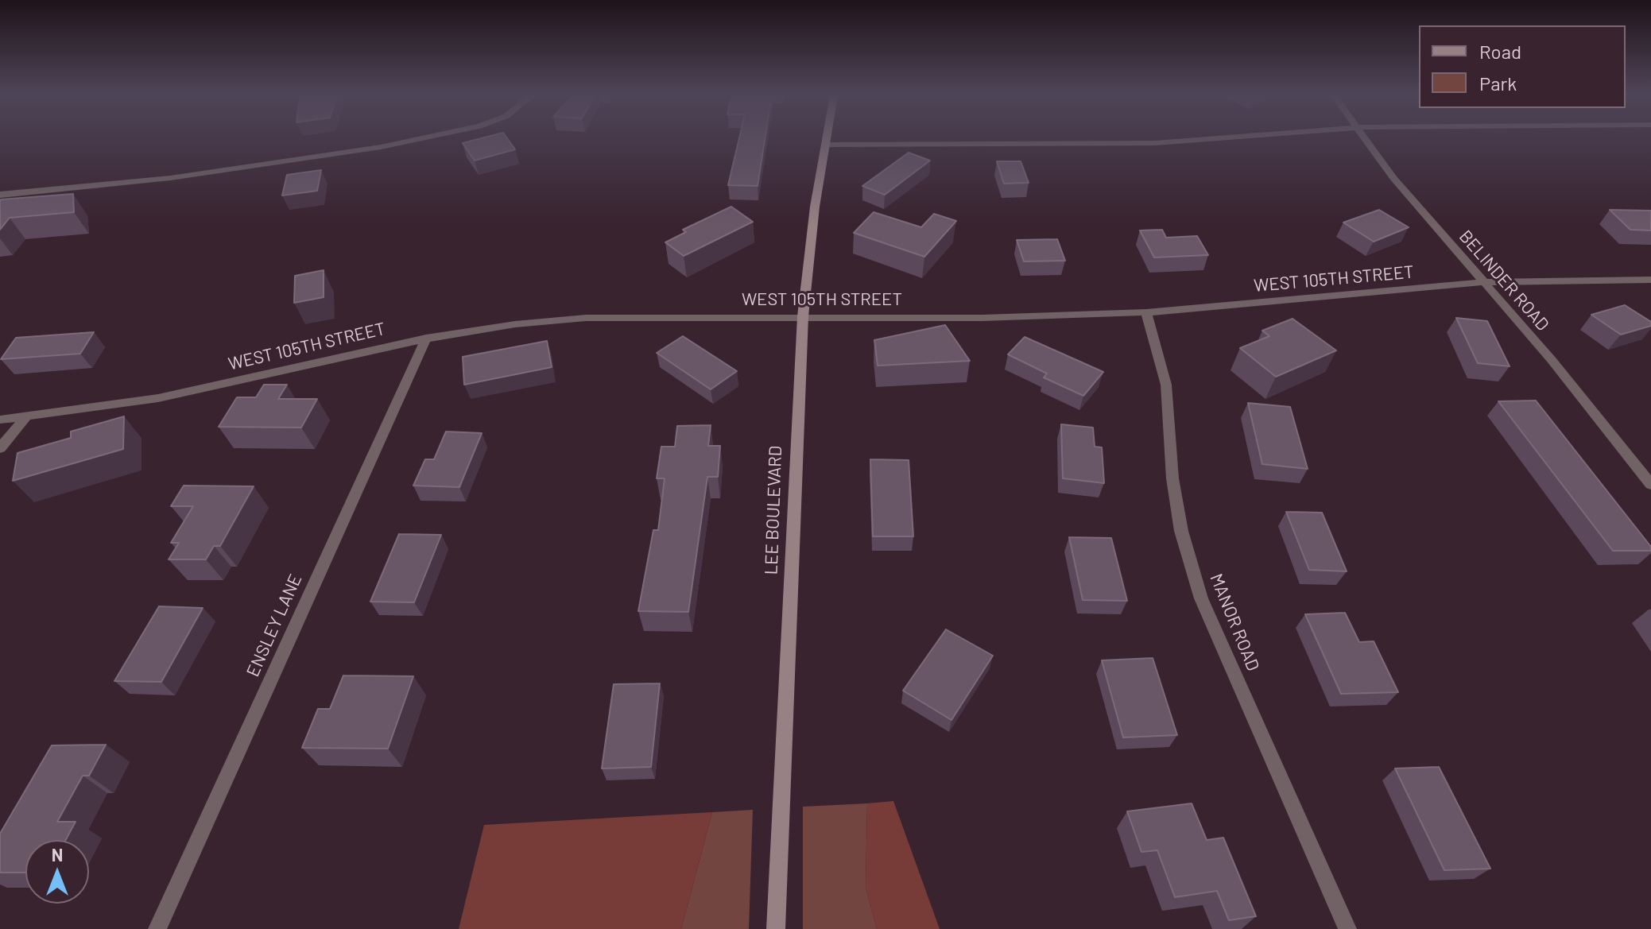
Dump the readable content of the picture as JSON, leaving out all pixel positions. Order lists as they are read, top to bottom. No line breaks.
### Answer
{"streets":{"street":["WEST 105TH STREET","BELINDER ROAD","LEE BOULEVARD","MANOR ROAD","ENSLEY LANE"]},"crossings":[["WEST 105TH STREET","BELINDER ROAD"],["WEST 105TH STREET","LEE BOULEVARD"],["WEST 105TH STREET","MANOR ROAD"],["WEST 105TH STREET","ENSLEY LANE"]],"legend":["Road","Park"],"north":"top"}
